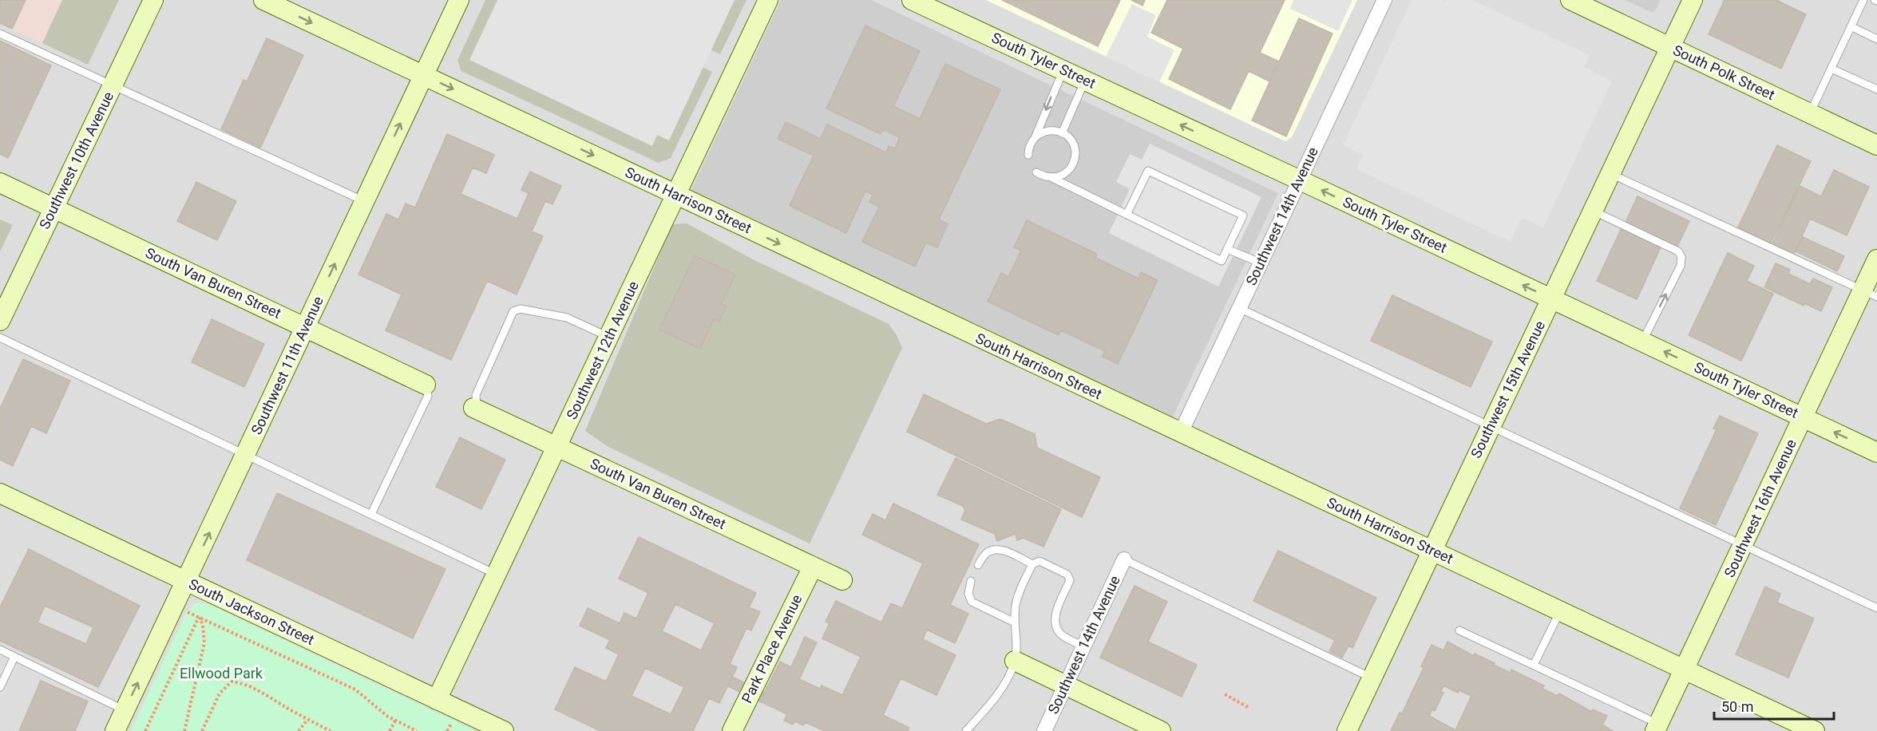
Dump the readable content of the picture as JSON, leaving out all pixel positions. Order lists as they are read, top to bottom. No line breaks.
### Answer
{"streets":{"main road":["South Tyler Street","South Polk Street","Southwest 10th Avenue","South Harrison Street","South Van Buren Street","Southwest 12th Avenue","Southwest 11th Avenue","Southwest 15th Avenue","Southwest 16th Avenue","South Jackson Street","Park Place Avenue"],"street":["Southwest 14th Avenue"]},"crossings":[["South Tyler Street","Southwest 14th Avenue"],["South Tyler Street","Southwest 15th Avenue"],["South Tyler Street","Southwest 16th Avenue"],["South Polk Street","Southwest 15th Avenue"],["Southwest 10th Avenue","South Van Buren Street"],["South Harrison Street","Southwest 14th Avenue"],["South Harrison Street","Southwest 12th Avenue"],["South Harrison Street","Southwest 11th Avenue"],["South Harrison Street","Southwest 15th Avenue"],["South Harrison Street","Southwest 16th Avenue"],["South Van Buren Street","Southwest 12th Avenue"],["South Van Buren Street","Southwest 11th Avenue"],["South Van Buren Street","Park Place Avenue"],["Southwest 12th Avenue","South Jackson Street"],["Southwest 11th Avenue","South Jackson Street"]],"one_way":["South Tyler Street","South Harrison Street","Southwest 11th Avenue"],"parks":["Ellwood Park"],"scale_bar":"50 m"}
